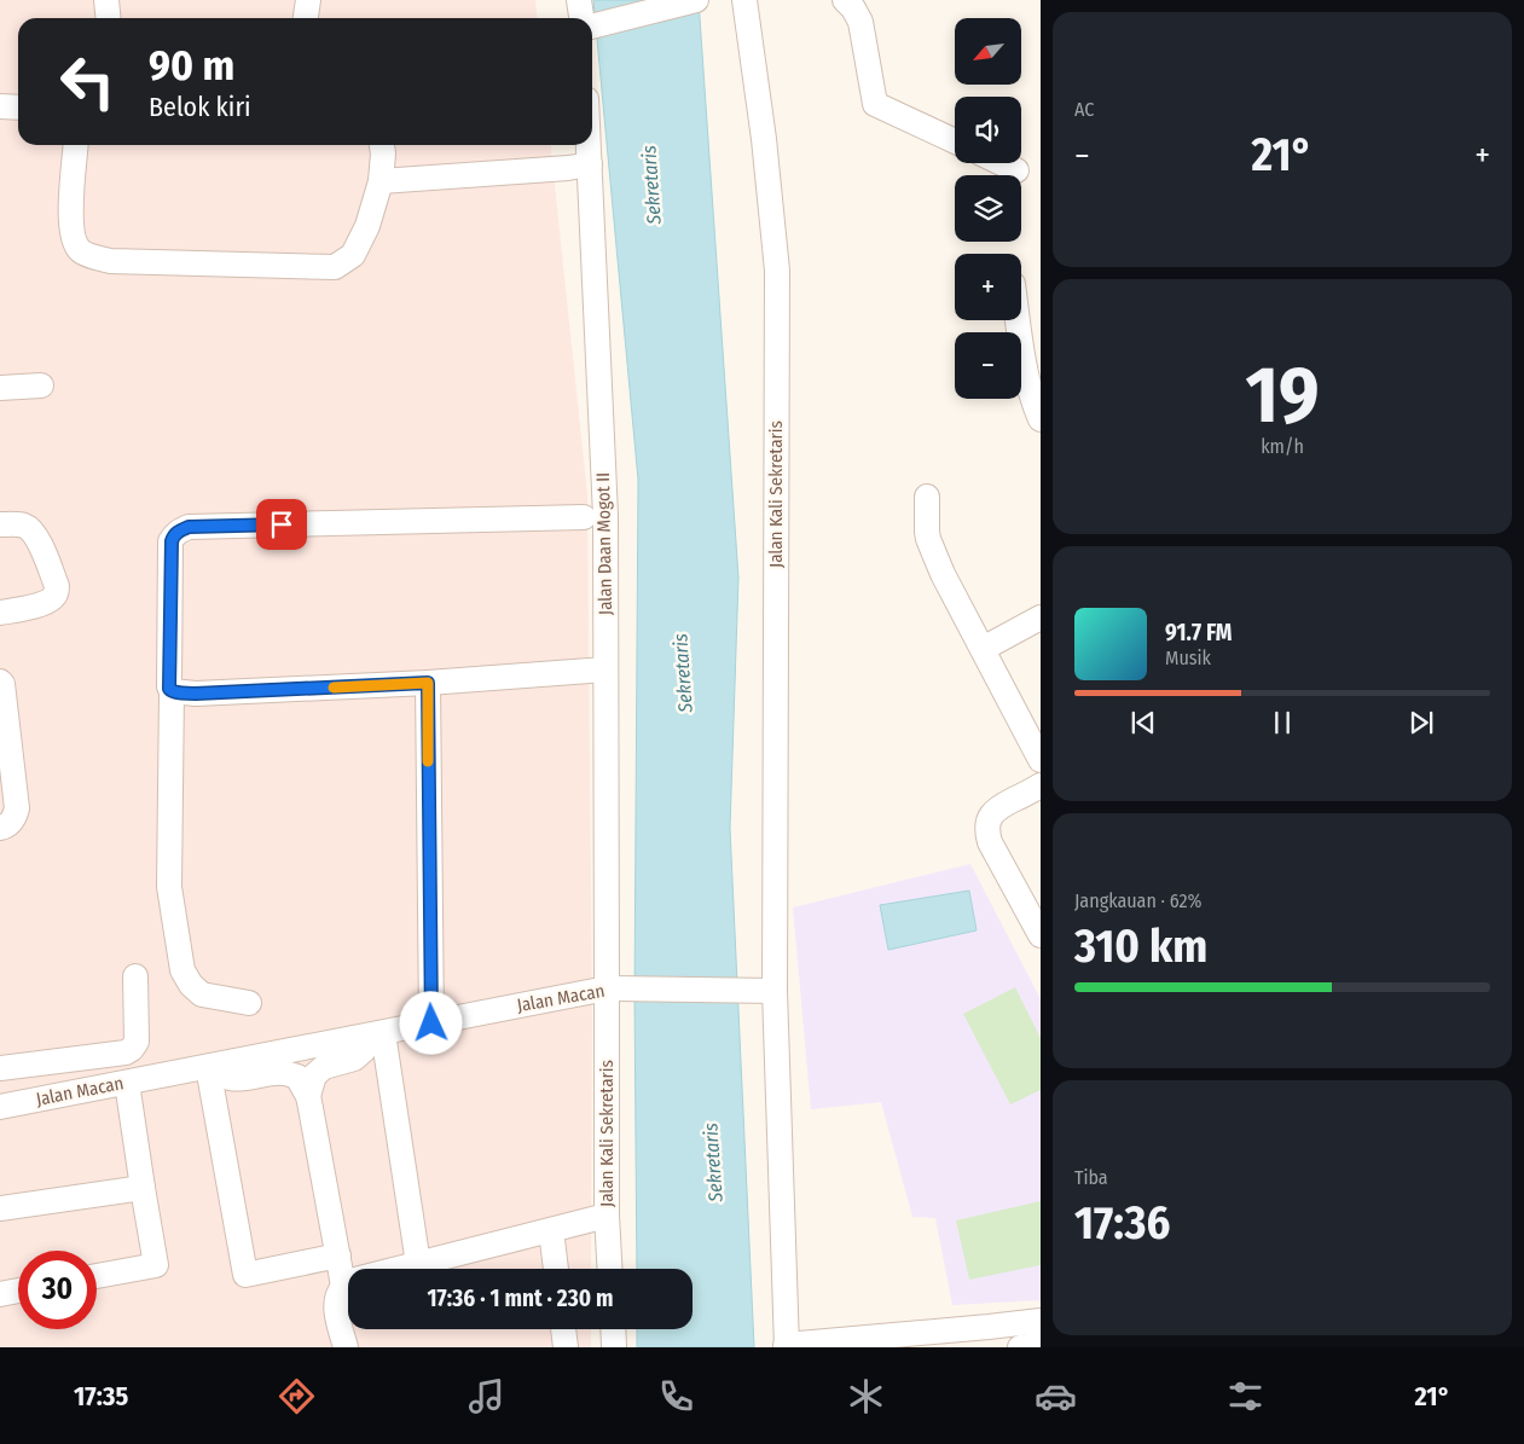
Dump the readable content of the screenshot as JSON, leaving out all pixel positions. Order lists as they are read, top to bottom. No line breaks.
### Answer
{"streets":{"street":["Jalan Kali Sekretaris","Jalan Daan Mogot II","Jalan Macan"]},"crossings":[["Jalan Kali Sekretaris","Jalan Daan Mogot II"],["Jalan Kali Sekretaris","Jalan Macan"],["Jalan Daan Mogot II","Jalan Macan"]],"water":["Sekretaris"],"north":"bottom left","page":{"tile":["AC",["19","km/h"],["Jangkauan · 62%","310 km"],["Tiba","17:36"]],"map_buttons":["+","−"],"turn":["90 m","Belok kiri"],"heat":["−","21°","+"],"song":["91.7 FM","Musik"],"limit":"30","trip":"17:36 · 1 mnt · 230 m","tabs":["17:35","21°"]}}
